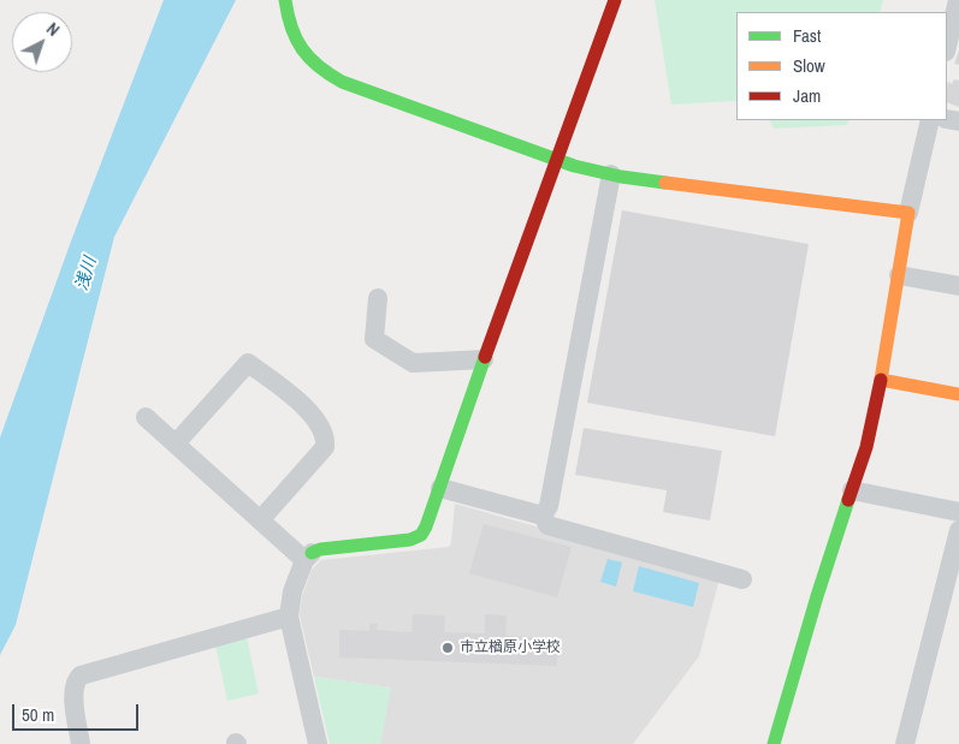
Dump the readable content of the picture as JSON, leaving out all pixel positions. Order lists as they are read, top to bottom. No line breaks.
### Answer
{"water":["浅川"],"places":["市立楢原小学校"],"legend":["Fast","Slow","Jam"],"scale_bar":"50 m","north":"top right"}
